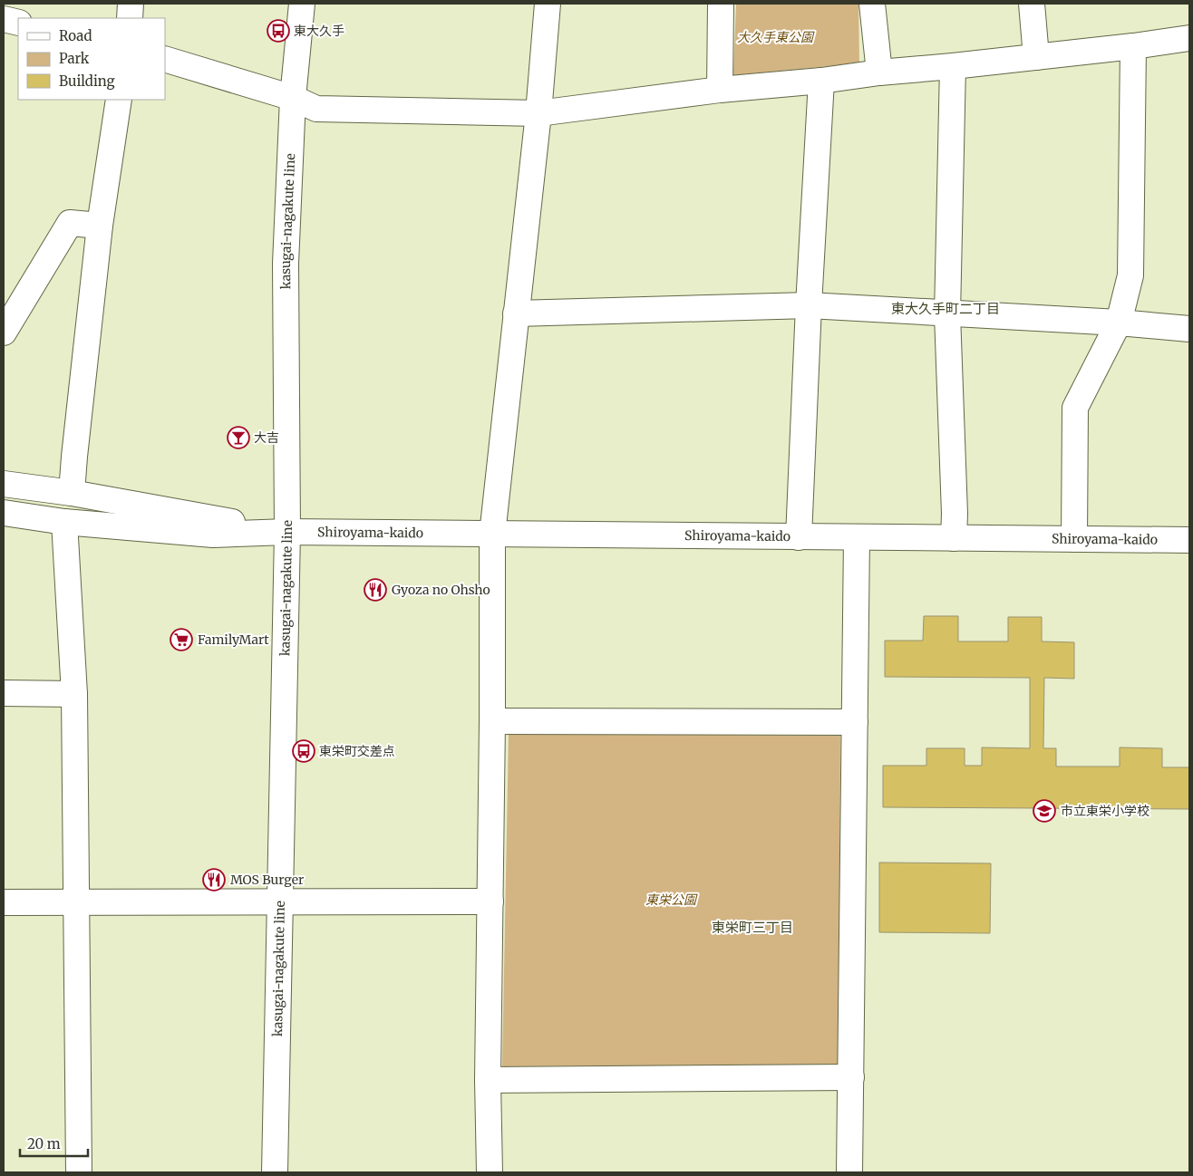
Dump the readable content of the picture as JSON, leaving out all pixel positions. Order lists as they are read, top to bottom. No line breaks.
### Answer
{"streets":{"street":["kasugai-nagakute line","Shiroyama-kaido"]},"crossings":[["kasugai-nagakute line","Shiroyama-kaido"]],"districts":["東大久手町二丁目","東栄町三丁目"],"parks":["大久手東公園","東栄公園"],"places":{"bus stop":["東大久手","東栄町交差点"],"bar":["大吉"],"restaurant":["Gyoza no Ohsho","MOS Burger"],"supermarket":["FamilyMart"],"school or university":["市立東栄小学校"]},"legend":["Road","Park","Building"],"scale_bar":"20 m"}
